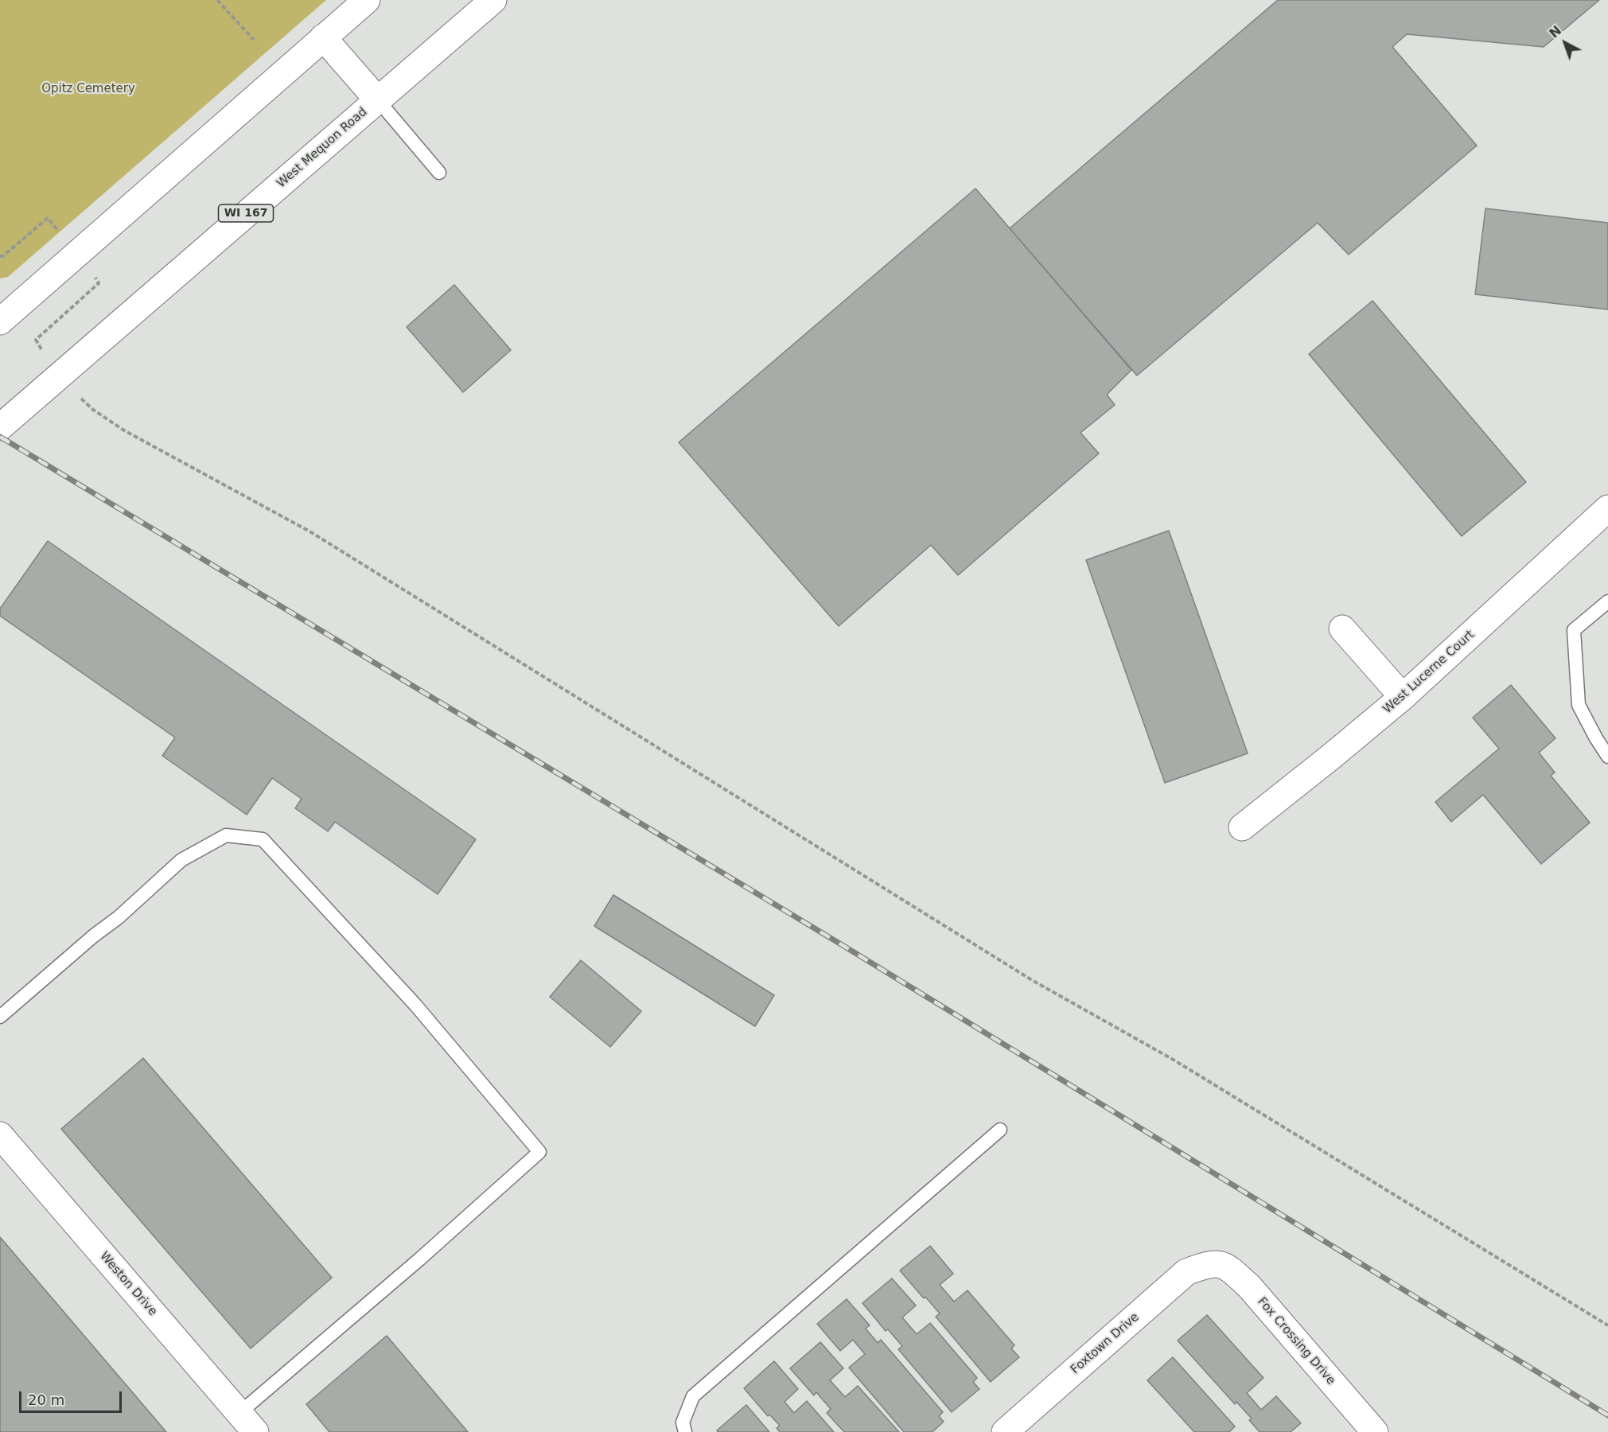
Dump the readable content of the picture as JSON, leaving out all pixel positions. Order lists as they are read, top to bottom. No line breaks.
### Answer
{"streets":{"street":["West Mequon Road","WI 167","West Lucerne Court","Weston Drive","Fox Crossing Drive","Foxtown Drive"]},"crossings":[["Fox Crossing Drive","Foxtown Drive"]],"parks":["Opitz Cemetery"],"scale_bar":"20 m","north":"top left"}
